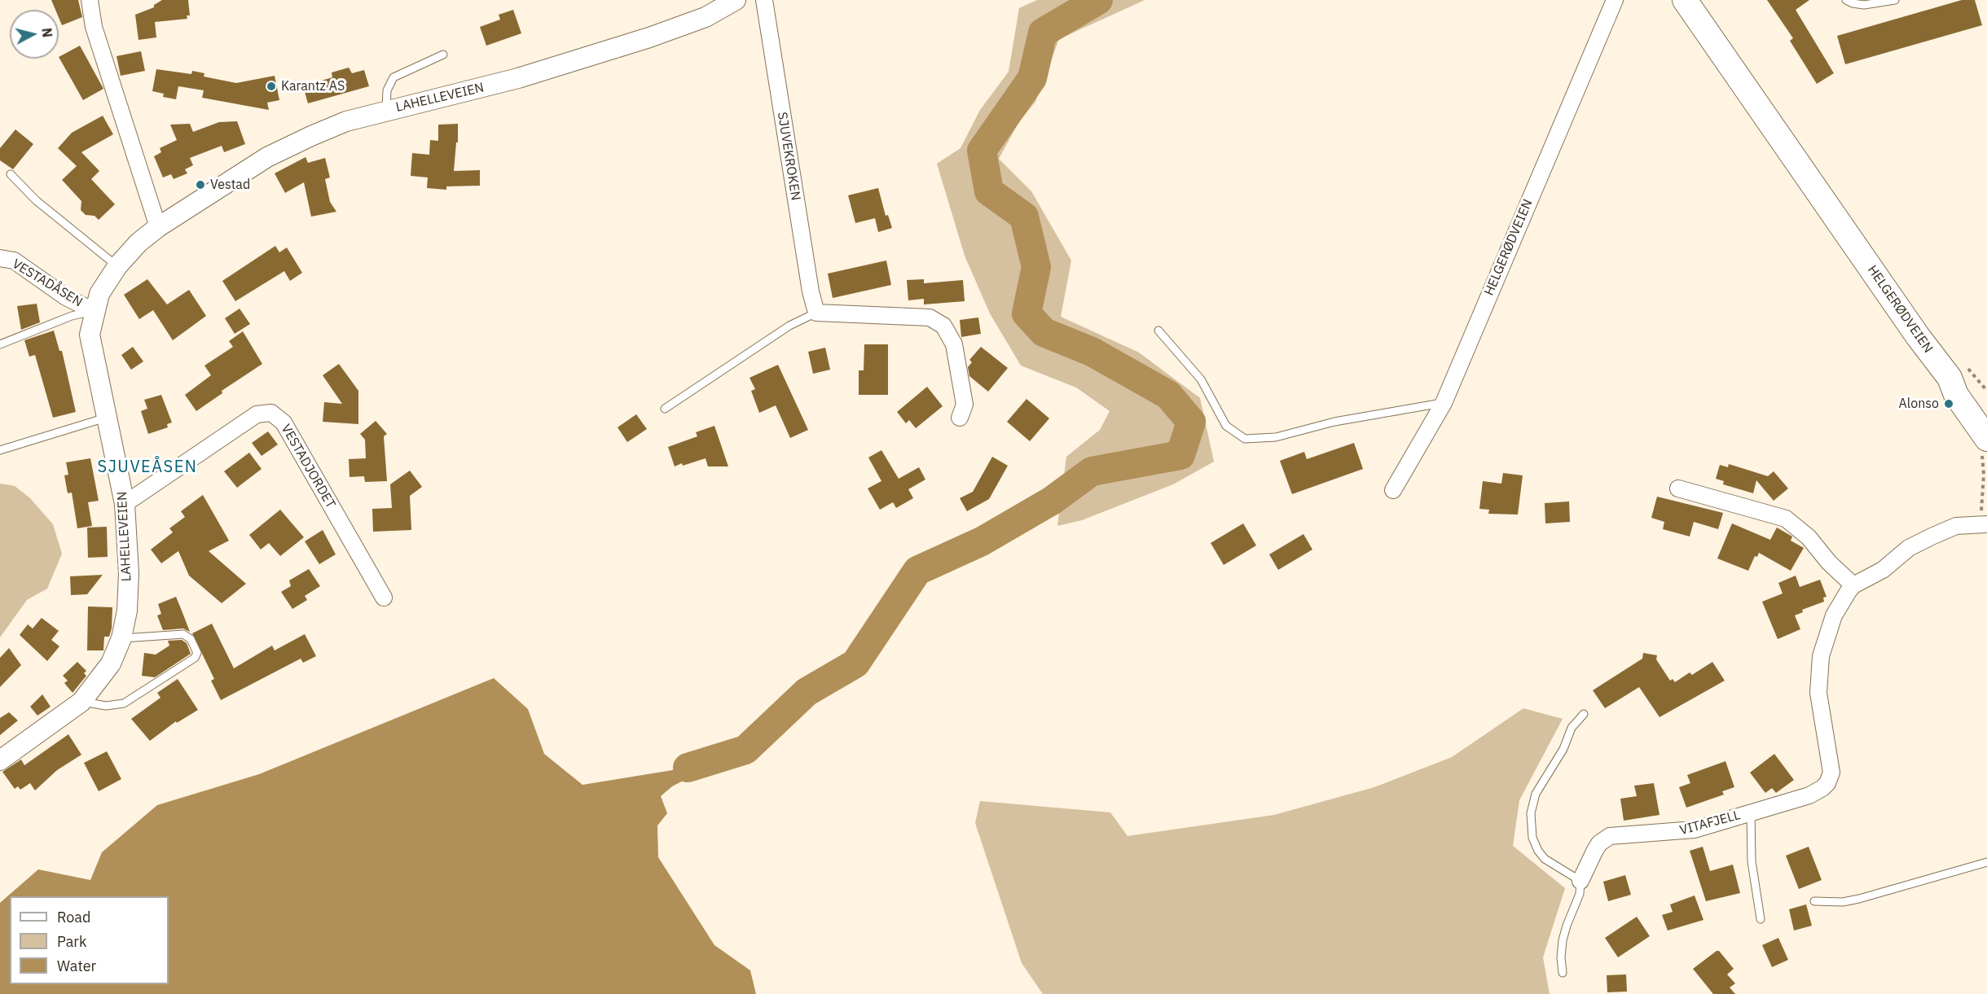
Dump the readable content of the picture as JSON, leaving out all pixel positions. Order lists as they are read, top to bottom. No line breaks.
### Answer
{"streets":{"main road":["HELGERØDVEIEN"],"street":["LAHELLEVEIEN","SJUVEKROKEN","VESTADÅSEN","VESTADJORDET","VITAFJELL"]},"crossings":[["LAHELLEVEIEN","VESTADÅSEN"],["LAHELLEVEIEN","VESTADJORDET"]],"districts":["SJUVEÅSEN"],"places":["Karantz AS","Vestad","Alonso"],"legend":["Road","Park","Water"],"north":"right"}
